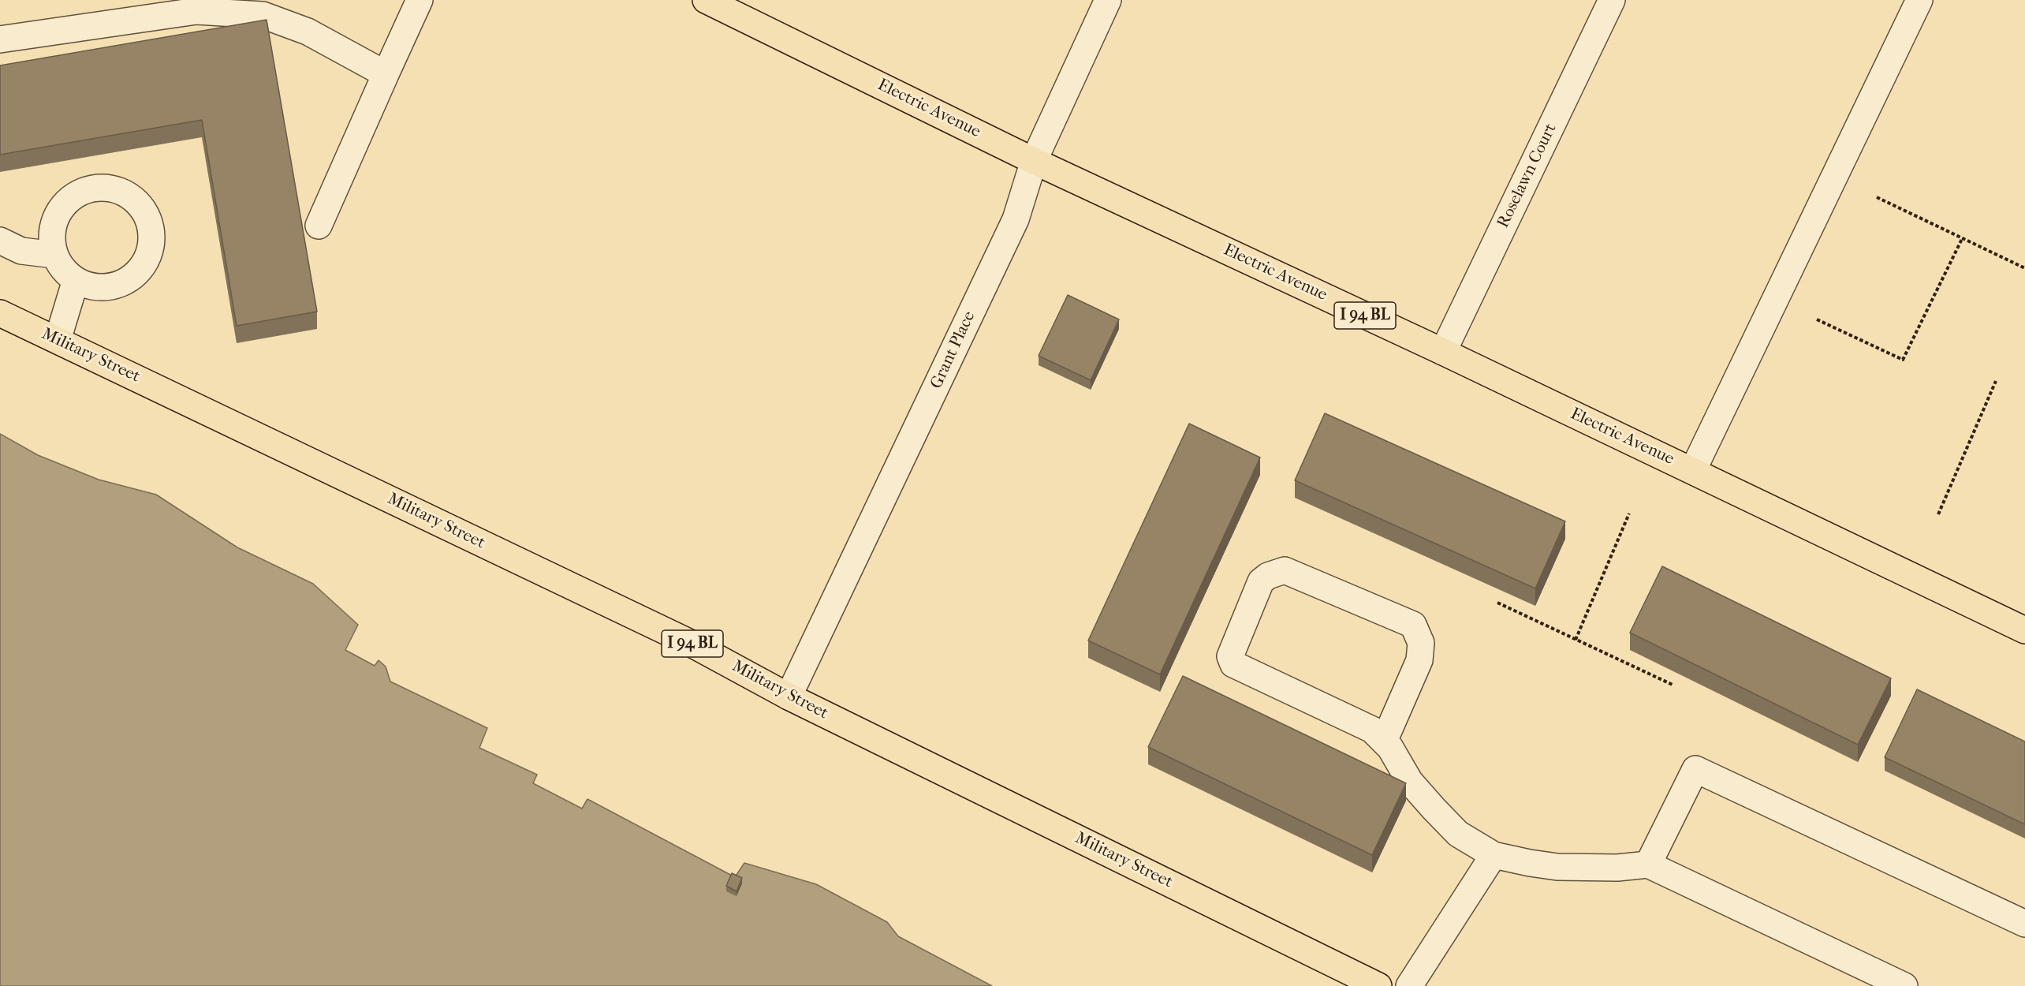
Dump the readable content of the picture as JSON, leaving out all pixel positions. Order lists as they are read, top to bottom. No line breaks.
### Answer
{"streets":{"main road":["Electric Avenue","I 94 BL","Military Street"],"street":["Roselawn Court","Grant Place"]},"crossings":[["Electric Avenue","Roselawn Court"],["Electric Avenue","Grant Place"],["Grant Place","Military Street"]]}
